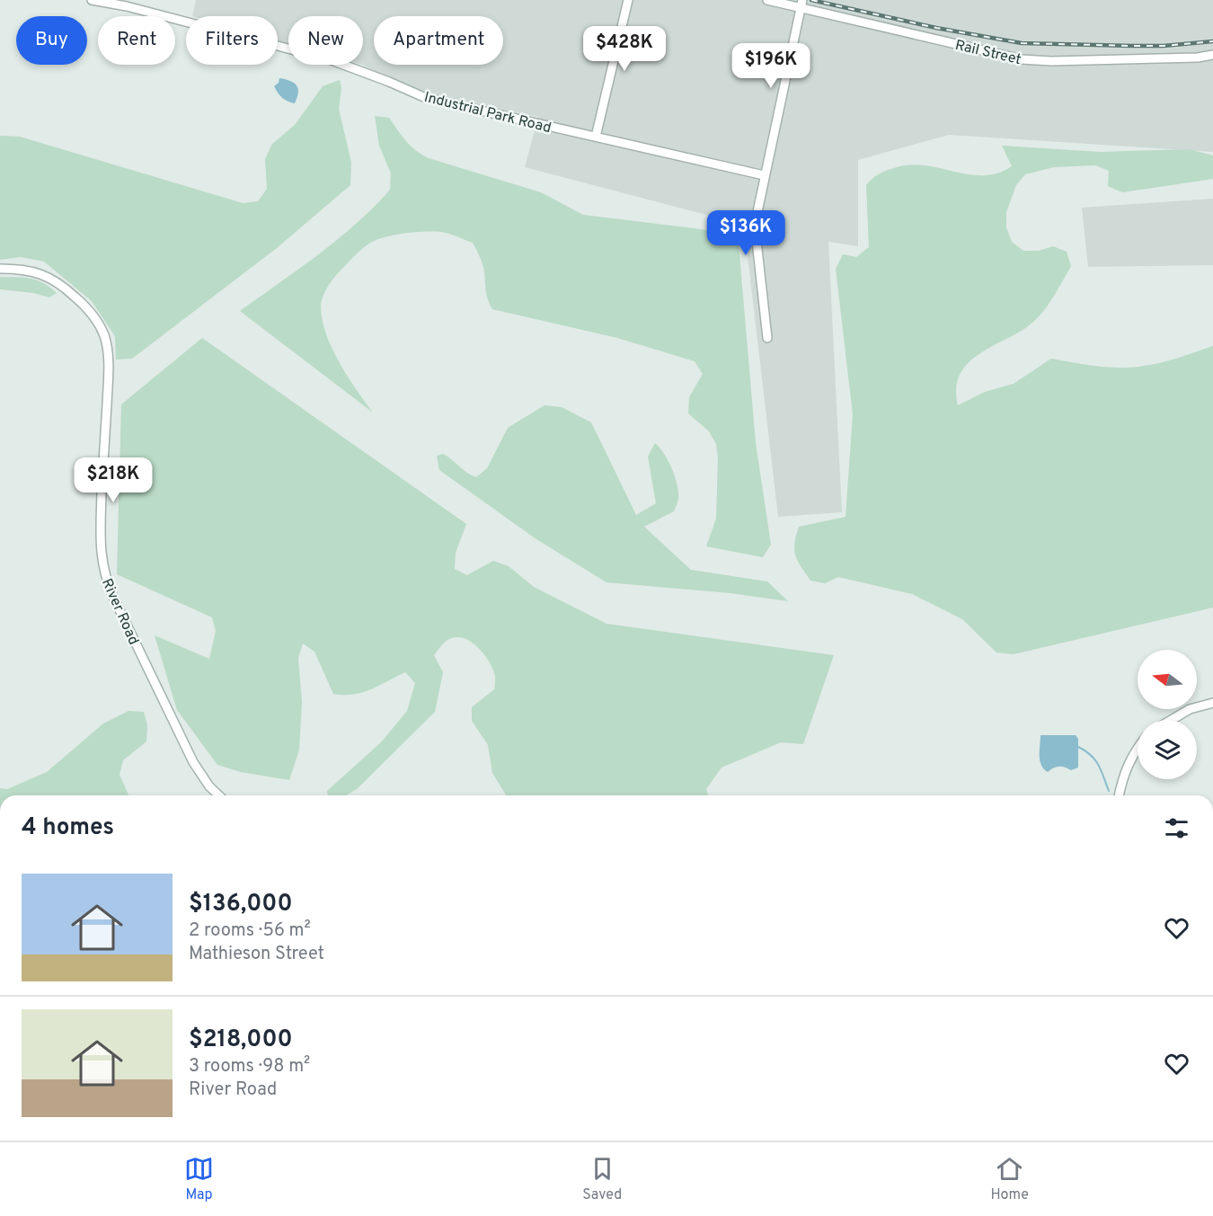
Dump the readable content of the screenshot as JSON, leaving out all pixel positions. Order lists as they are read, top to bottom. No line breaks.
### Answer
{"streets":{"street":["Rail Street","Industrial Park Road","River Road"]},"north":"left","page":{"chip":["Buy","Rent","Filters","New","Apartment"],"price":["$428K","$196K","$136K","$218K"],"heading":"4 homes","list":[{"name":"$136,000","note":"2 rooms · 56 m² · Mathieson Street"},{"name":"$218,000","note":"3 rooms · 98 m² · River Road"}],"tabs":["Map","Saved","Home"]}}
